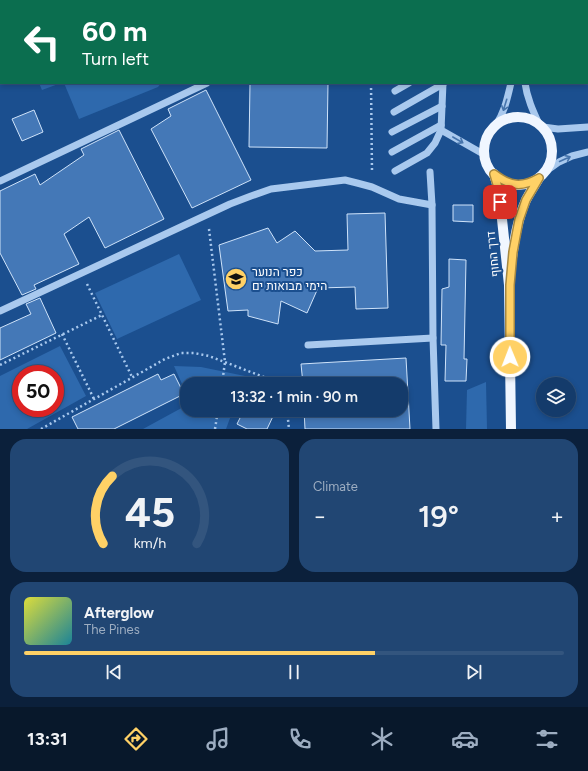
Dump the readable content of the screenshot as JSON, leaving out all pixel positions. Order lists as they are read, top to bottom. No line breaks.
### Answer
{"streets":{"main road":["דרך החוף"]},"places":{"school or university":["כפר הנוער הימי מבואות ים"]},"page":{"turn":["60 m","Turn left"],"limit":"50","trip":"13:32 · 1 min · 90 m","tile":"Climate","heat":["−","19°","+"],"song":["Afterglow","The Pines"],"tabs":"13:31","gauge":["45","km/h"]}}
